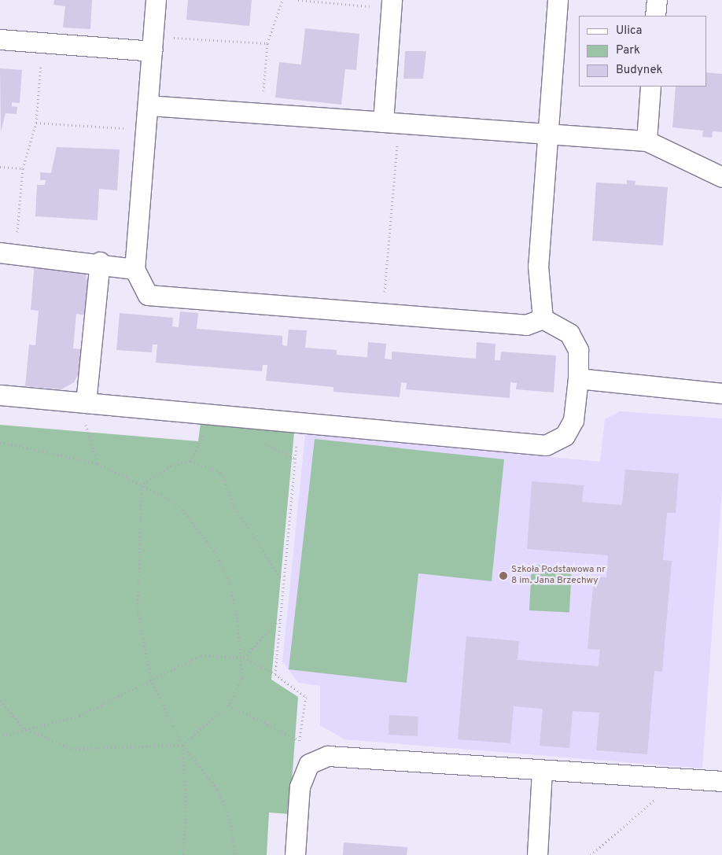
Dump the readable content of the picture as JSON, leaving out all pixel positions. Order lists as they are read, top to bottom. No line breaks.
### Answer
{"places":["Szkoła Podstawowa nr 8 im. Jana Brzechwy"],"legend":["Ulica","Park","Budynek"]}
